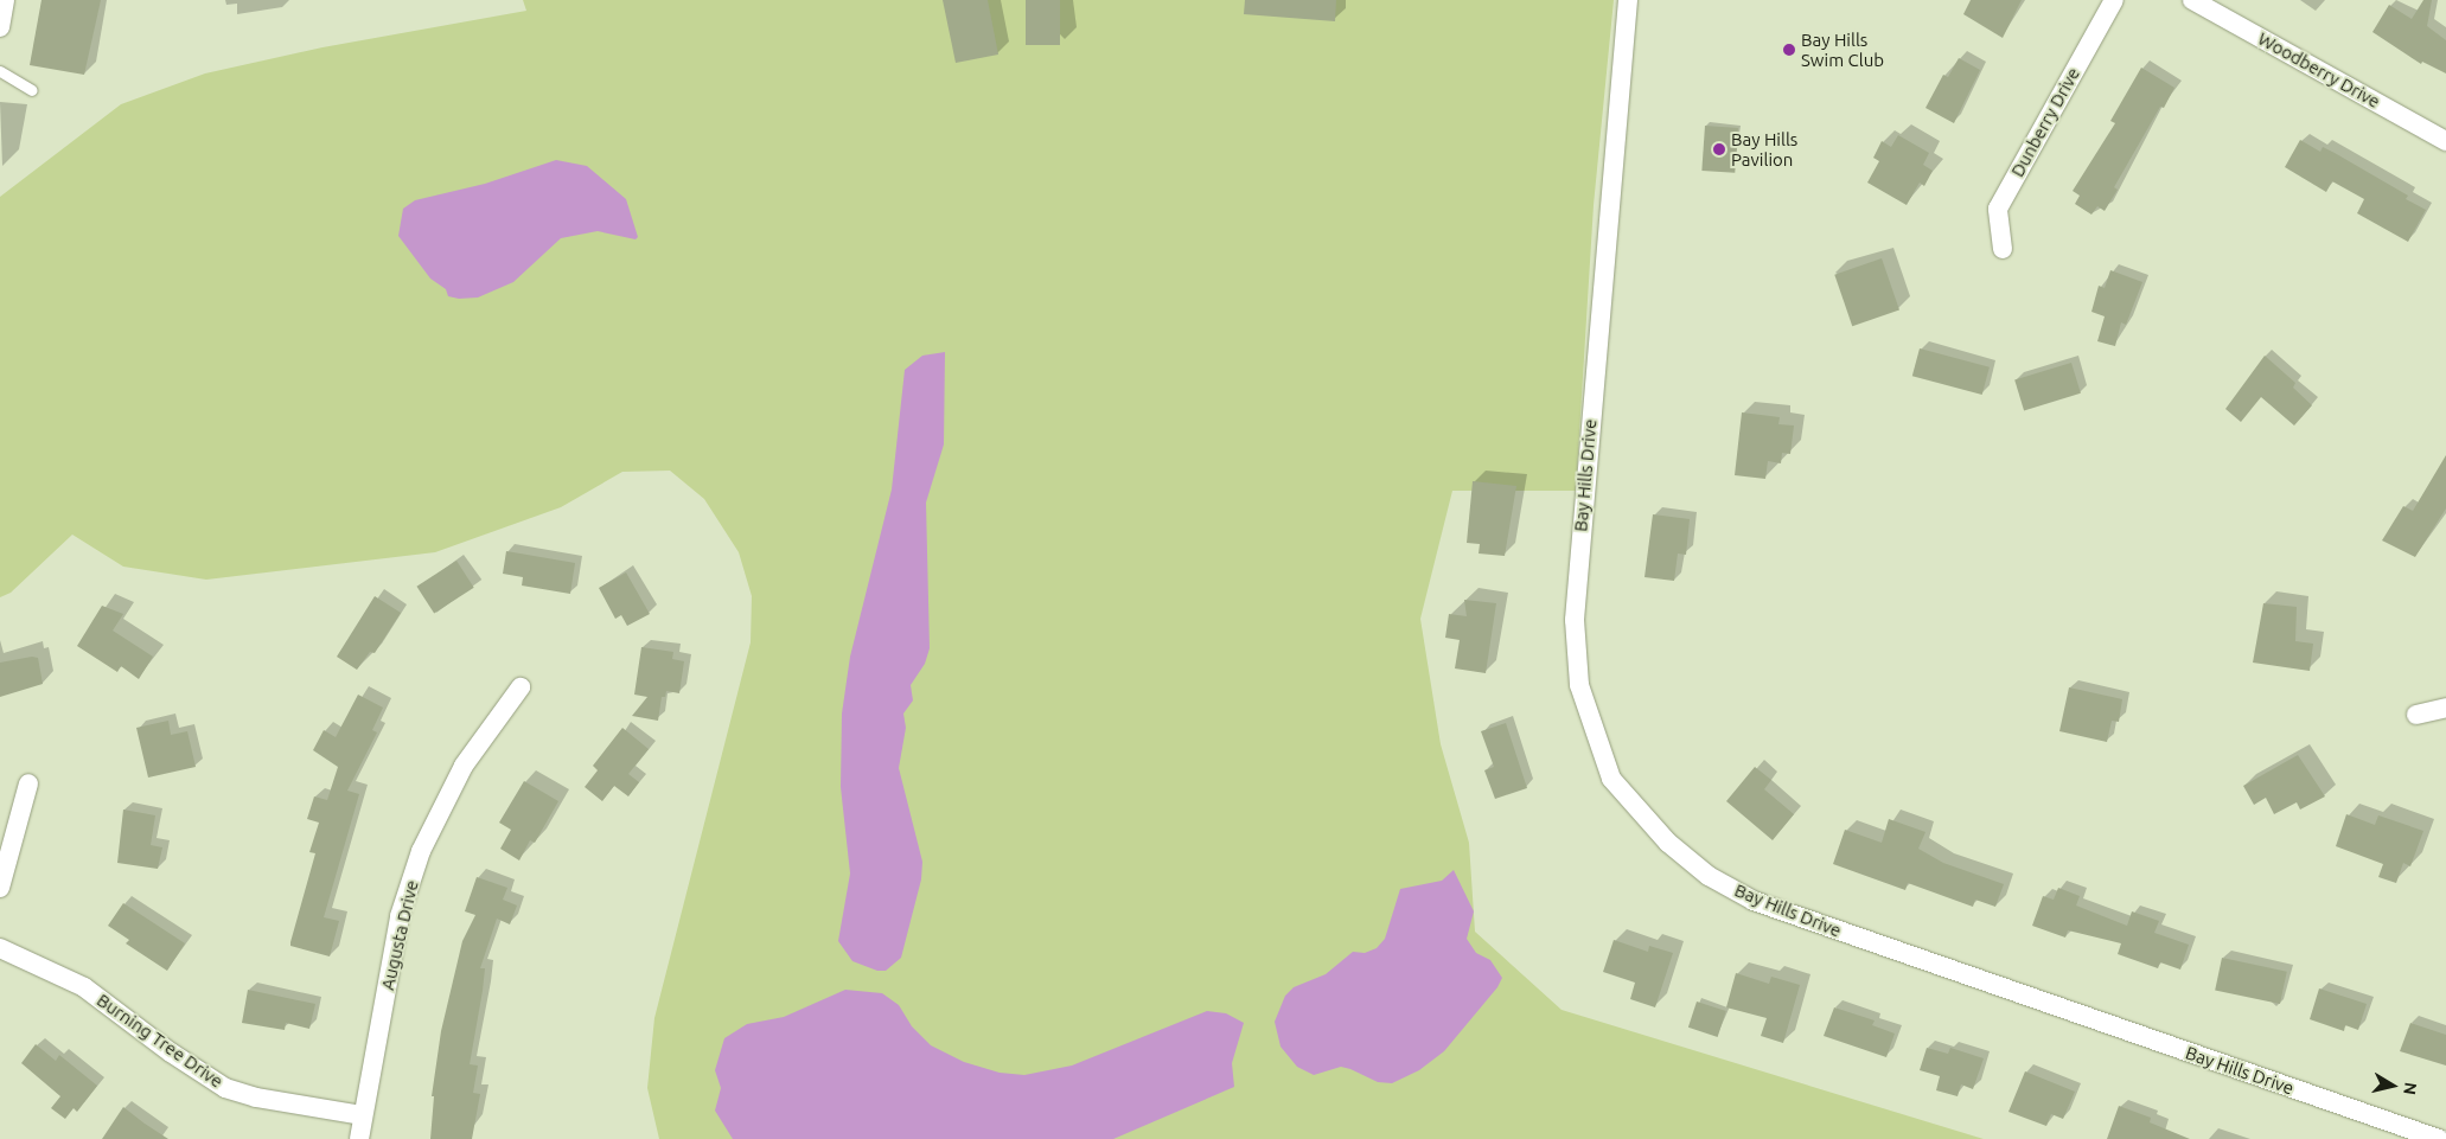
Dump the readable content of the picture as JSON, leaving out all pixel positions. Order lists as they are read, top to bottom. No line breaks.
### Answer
{"streets":{"street":["Woodberry Drive","Dunberry Drive","Bay Hills Drive","Augusta Drive","Burning Tree Drive"]},"crossings":[["Augusta Drive","Burning Tree Drive"]],"places":["Bay Hills Swim Club","Bay Hills Pavilion"],"north":"right"}
